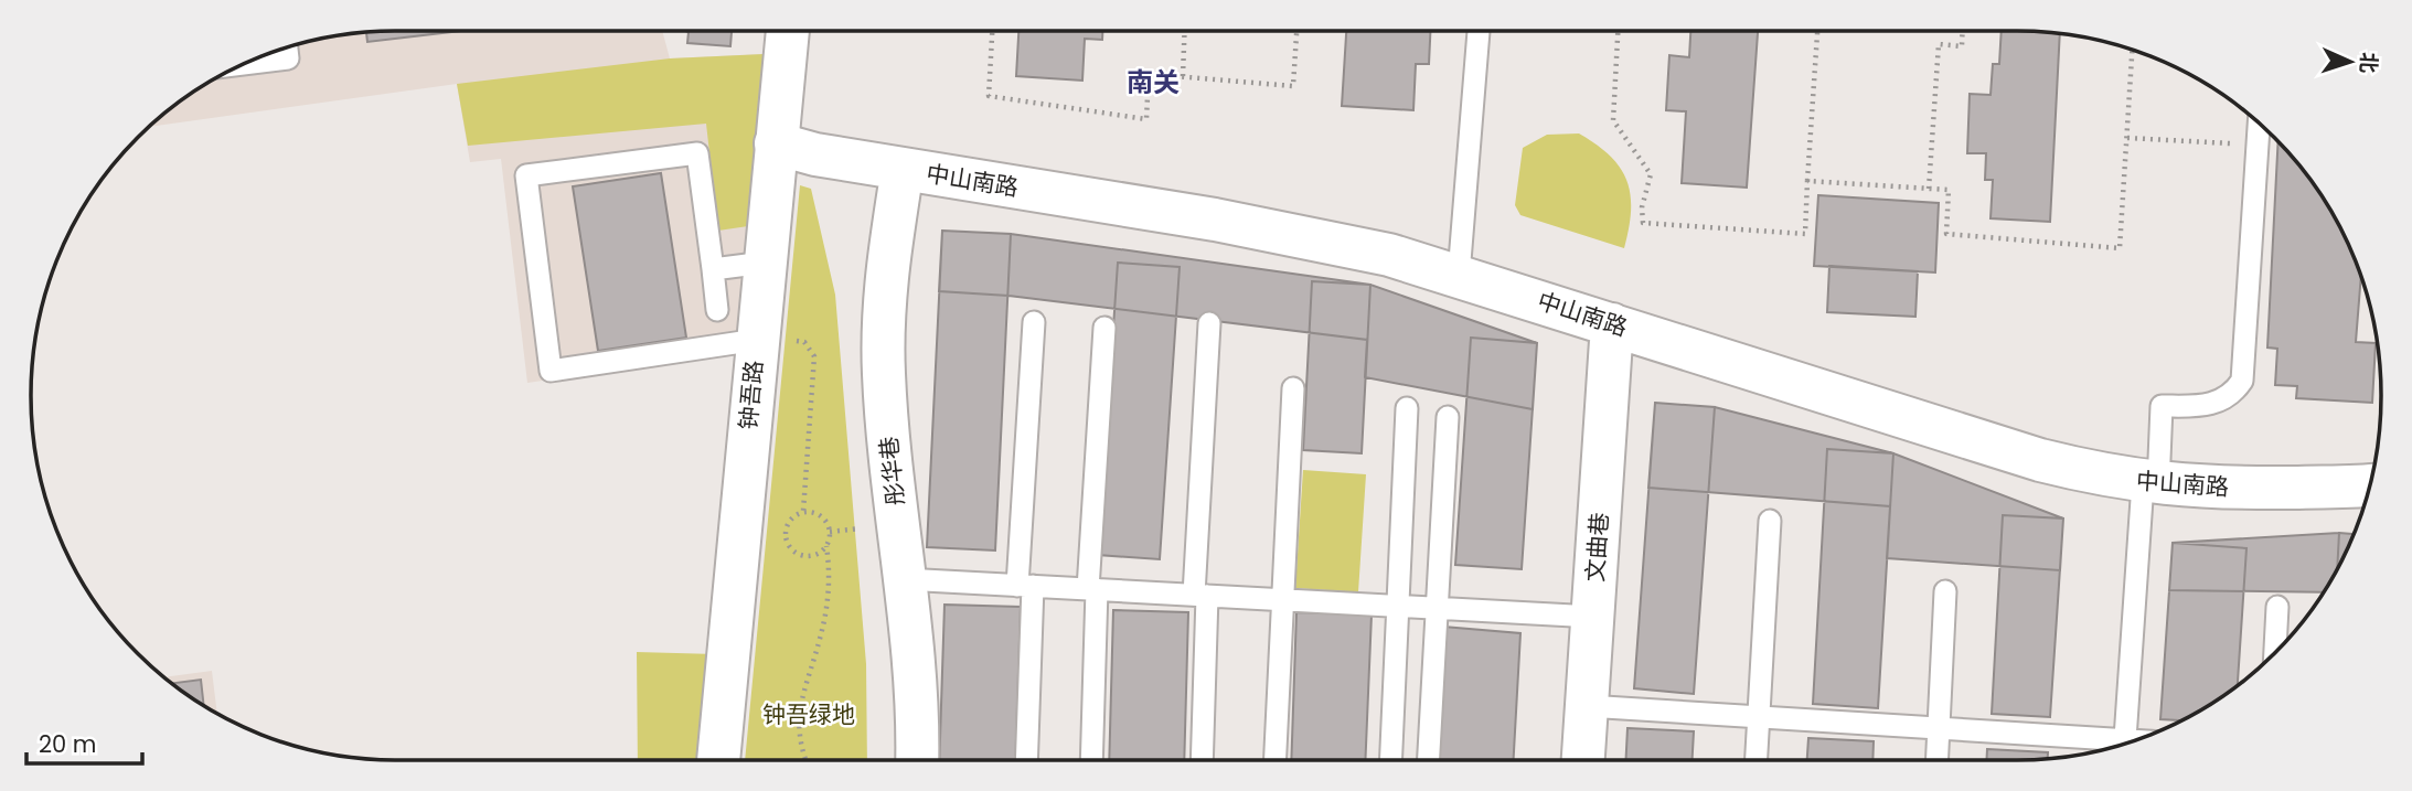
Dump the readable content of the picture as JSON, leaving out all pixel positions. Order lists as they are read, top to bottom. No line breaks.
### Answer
{"streets":{"street":["中山南路","钟吾路","彤华巷","文曲巷"]},"crossings":[["中山南路","钟吾路"],["中山南路","彤华巷"],["中山南路","文曲巷"]],"districts":["南关"],"parks":["钟吾绿地"],"scale_bar":"20 m","north":"right"}
